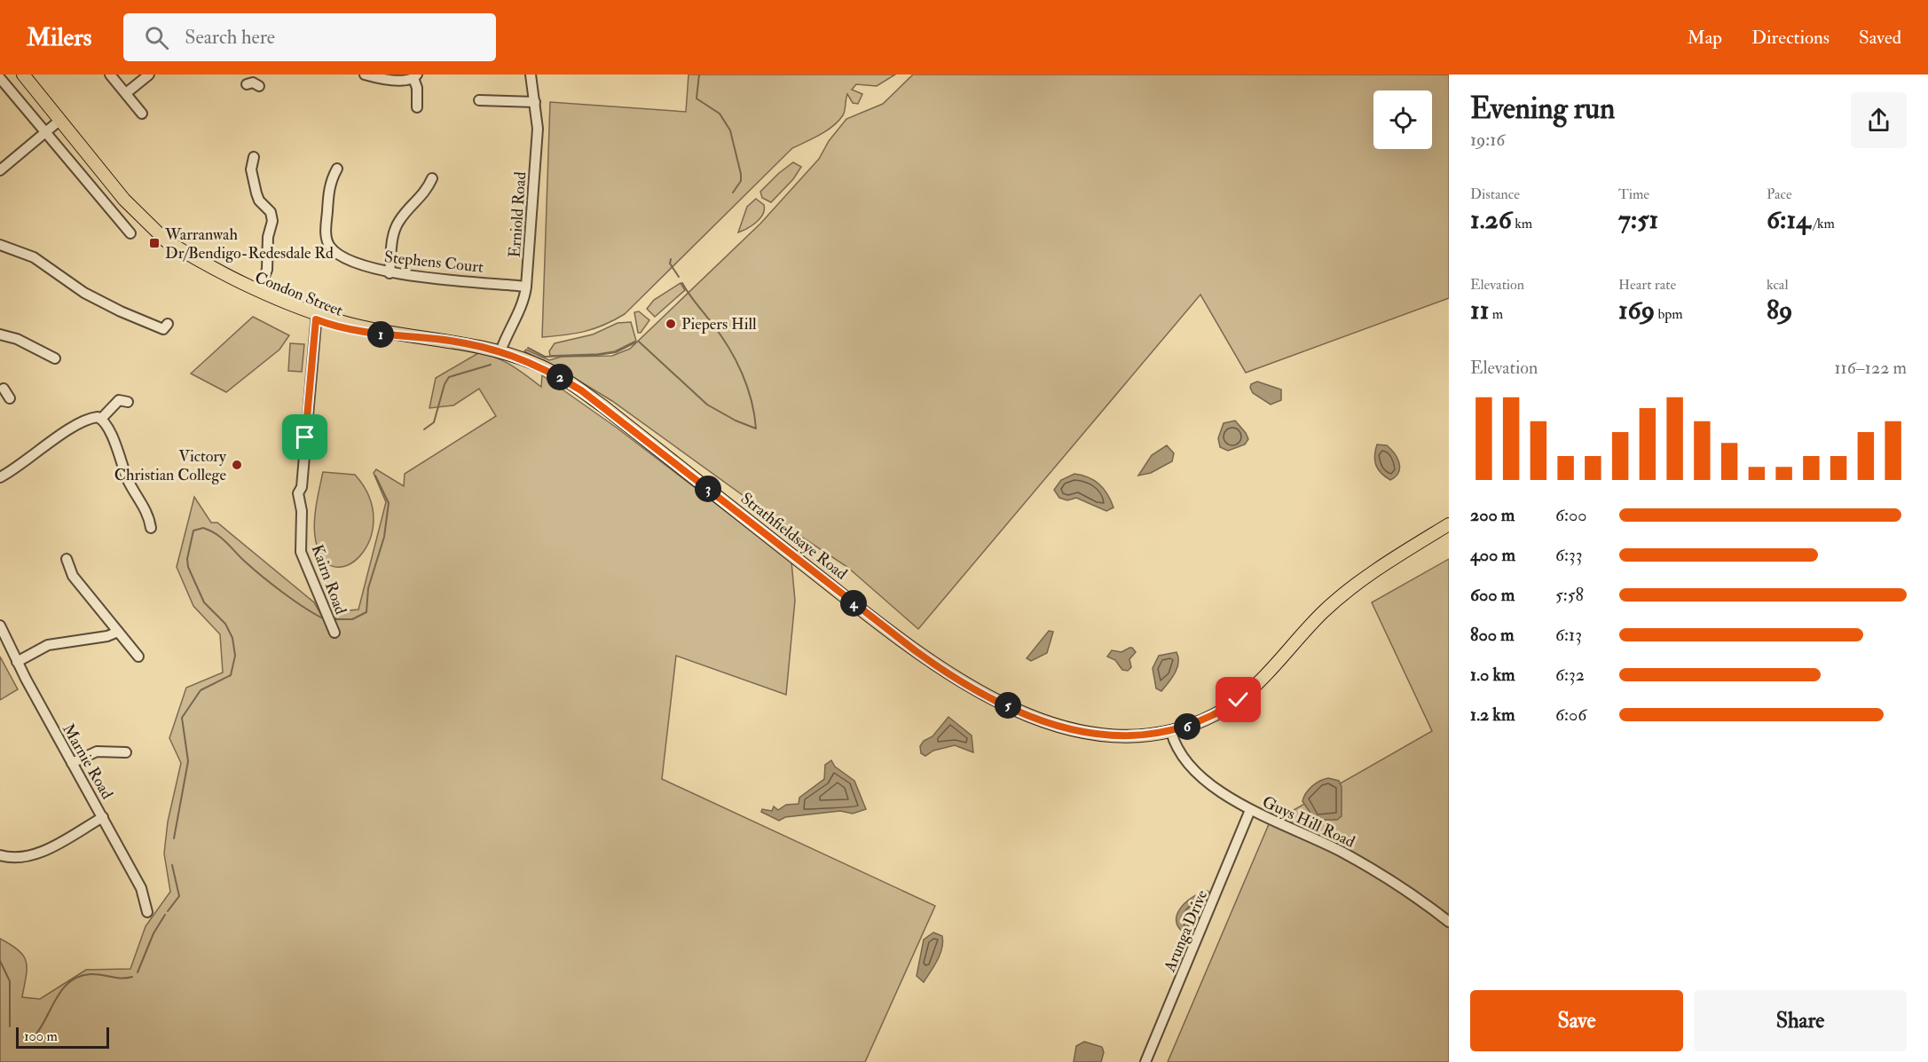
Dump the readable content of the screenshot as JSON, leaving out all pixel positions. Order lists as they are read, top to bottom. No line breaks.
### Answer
{"streets":{"main road":["Condon Street","Strathfieldsaye Road"],"street":["Erniold Road","Stephens Court","Kairn Road","Marnie Road","Guys Hill Road","Arunga Drive"]},"crossings":[["Erniold Road","Stephens Court"],["Erniold Road","Condon Street"],["Erniold Road","Strathfieldsaye Road"],["Condon Street","Strathfieldsaye Road"],["Condon Street","Kairn Road"],["Strathfieldsaye Road","Guys Hill Road"],["Guys Hill Road","Arunga Drive"]],"places":{"transit":["Warranwah Dr/Bendigo-Redesdale Rd"],"other":["Piepers Hill","Victory Christian College"]},"scale_bar":"100 m","page":{"header":"Milers","search":"Search here","nav":["Map","Directions","Saved"],"heading":["Evening run","19:16"],"stats":[["Distance","1.26 km"],["Time","7:51"],["Pace","6:14 /km"],["Elevation","11 m"],["Heart rate","169 bpm"],["kcal","89"]],"pins":["1","2","3","4","5","6"],"chart":["Elevation","116–122 m"],"list":[{"name":"200 m","note":"6:00"},{"name":"400 m","note":"6:33"},{"name":"600 m","note":"5:58"},{"name":"800 m","note":"6:13"},{"name":"1.0 km","note":"6:32"},{"name":"1.2 km","note":"6:06"}],"buttons":["Save","Share"],"scale":"100 m"}}
